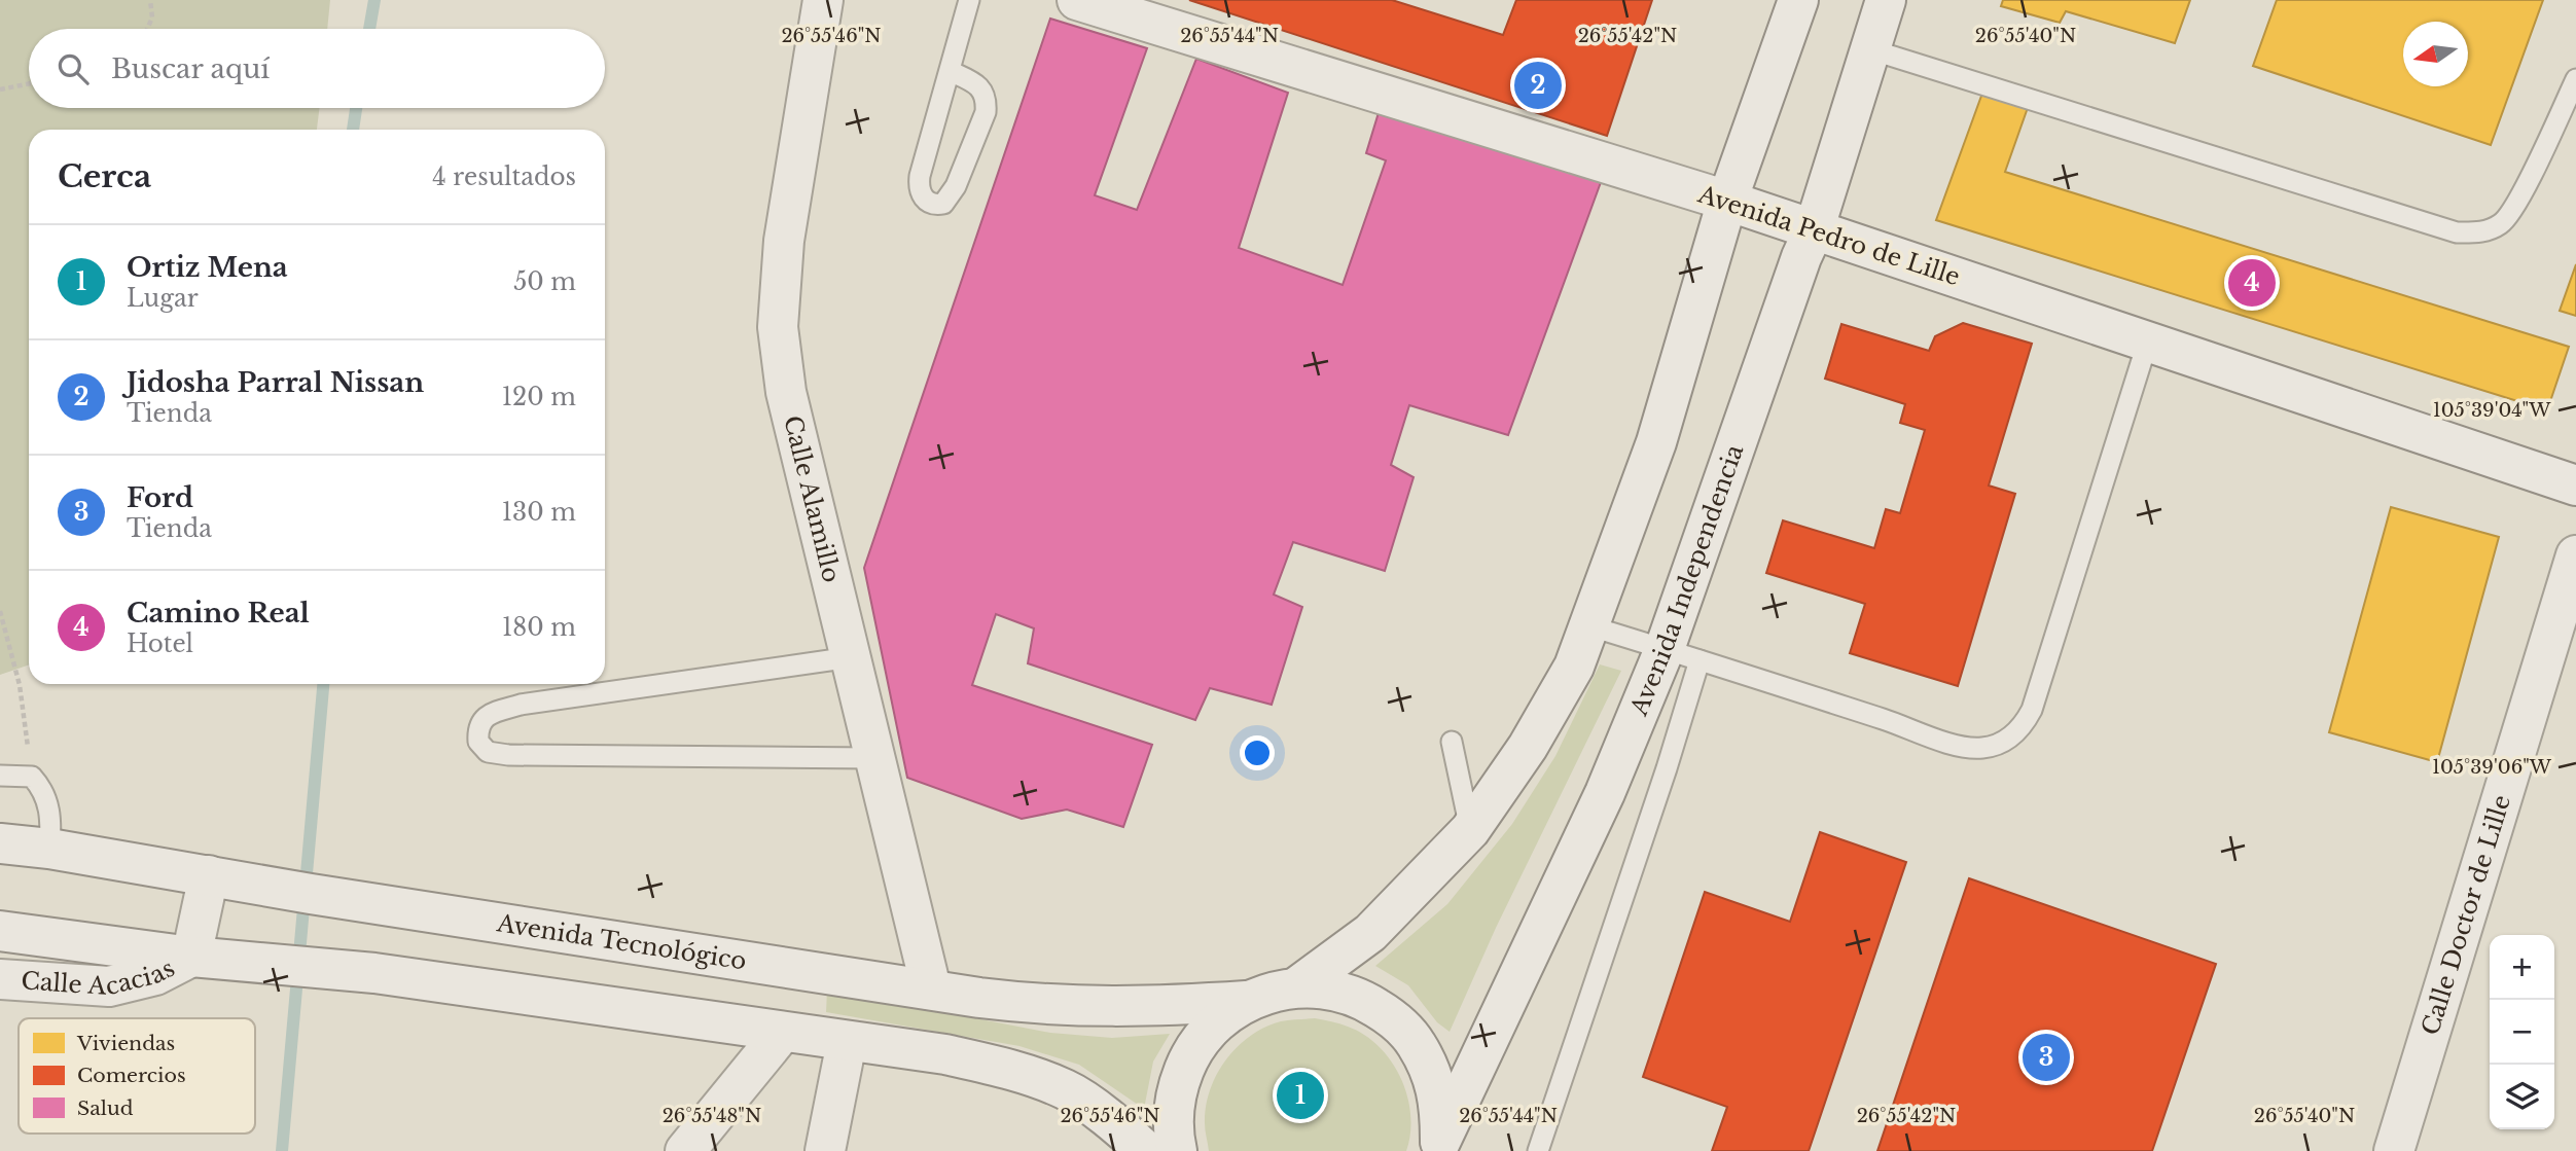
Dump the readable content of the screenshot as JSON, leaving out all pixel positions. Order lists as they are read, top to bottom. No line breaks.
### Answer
{"streets":{"main road":["Avenida Pedro de Lille","Calle Alamillo","Avenida Independencia","Calle Doctor de Lille","Avenida Tecnológico","Calle Acacias"]},"crossings":[["Avenida Pedro de Lille","Avenida Independencia"],["Calle Alamillo","Avenida Tecnológico"]],"legend":["Viviendas","Comercios","Salud"],"north":"left","page":{"search":"Buscar aquí","pins":["2","4","3","1"],"heading":["Cerca","4 resultados"],"list":[{"mark":"1","name":"Ortiz Mena","note":"Lugar","value":"50 m"},{"mark":"2","name":"Jidosha Parral Nissan","note":"Tienda","value":"120 m"},{"mark":"3","name":"Ford","note":"Tienda","value":"130 m"},{"mark":"4","name":"Camino Real","note":"Hotel","value":"180 m"}],"map_buttons":["+","−"]},"coordinates":["26°55'46\"N","26°55'44\"N","26°55'42\"N","26°55'40\"N","105°39'04\"W","105°39'06\"W","26°55'48\"N"]}
